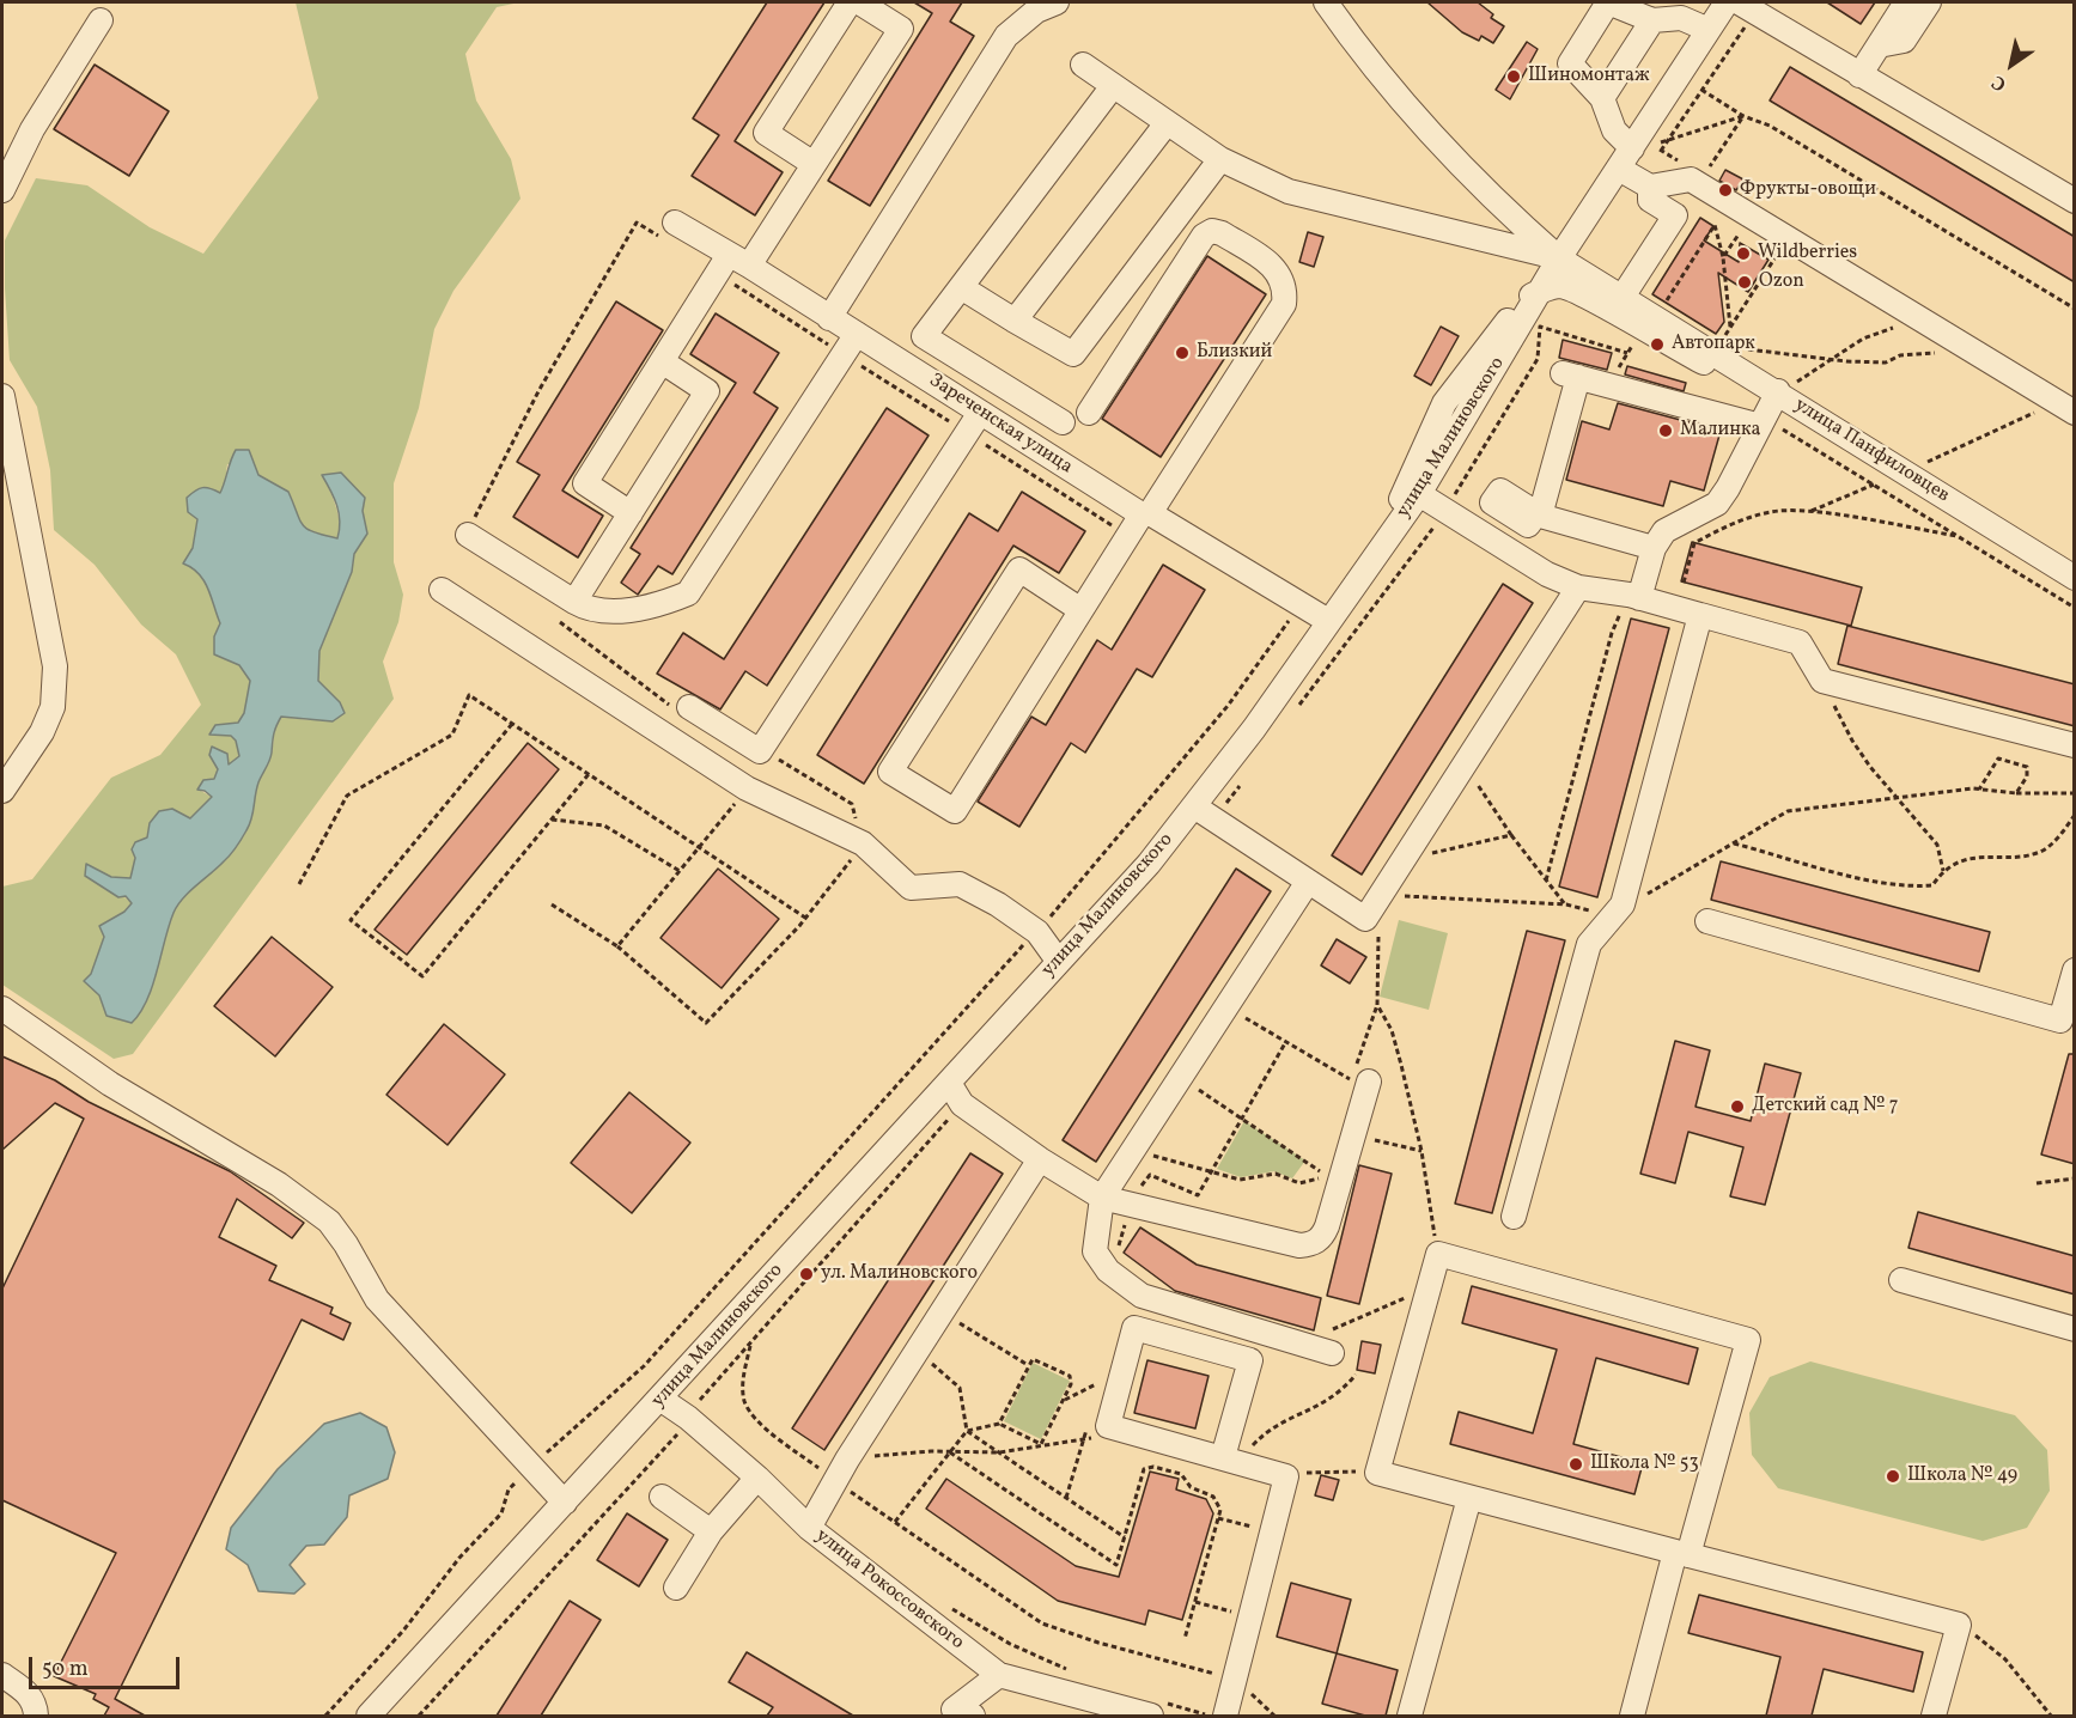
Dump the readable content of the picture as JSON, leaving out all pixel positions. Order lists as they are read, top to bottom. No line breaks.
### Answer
{"streets":{"street":["Зареченская улица","улица Малиновского","улица Панфиловцев","улица Рокоссовского"]},"crossings":[["Зареченская улица","улица Малиновского"],["улица Малиновского","улица Рокоссовского"]],"places":["Шиномонтаж","Фрукты-овощи","Wildberries","Ozon","Автопарк","Близкий","Малинка","Детский сад № 7","ул. Малиновского","Школа № 53","Школа № 49"],"scale_bar":"50 m","north":"bottom left"}
